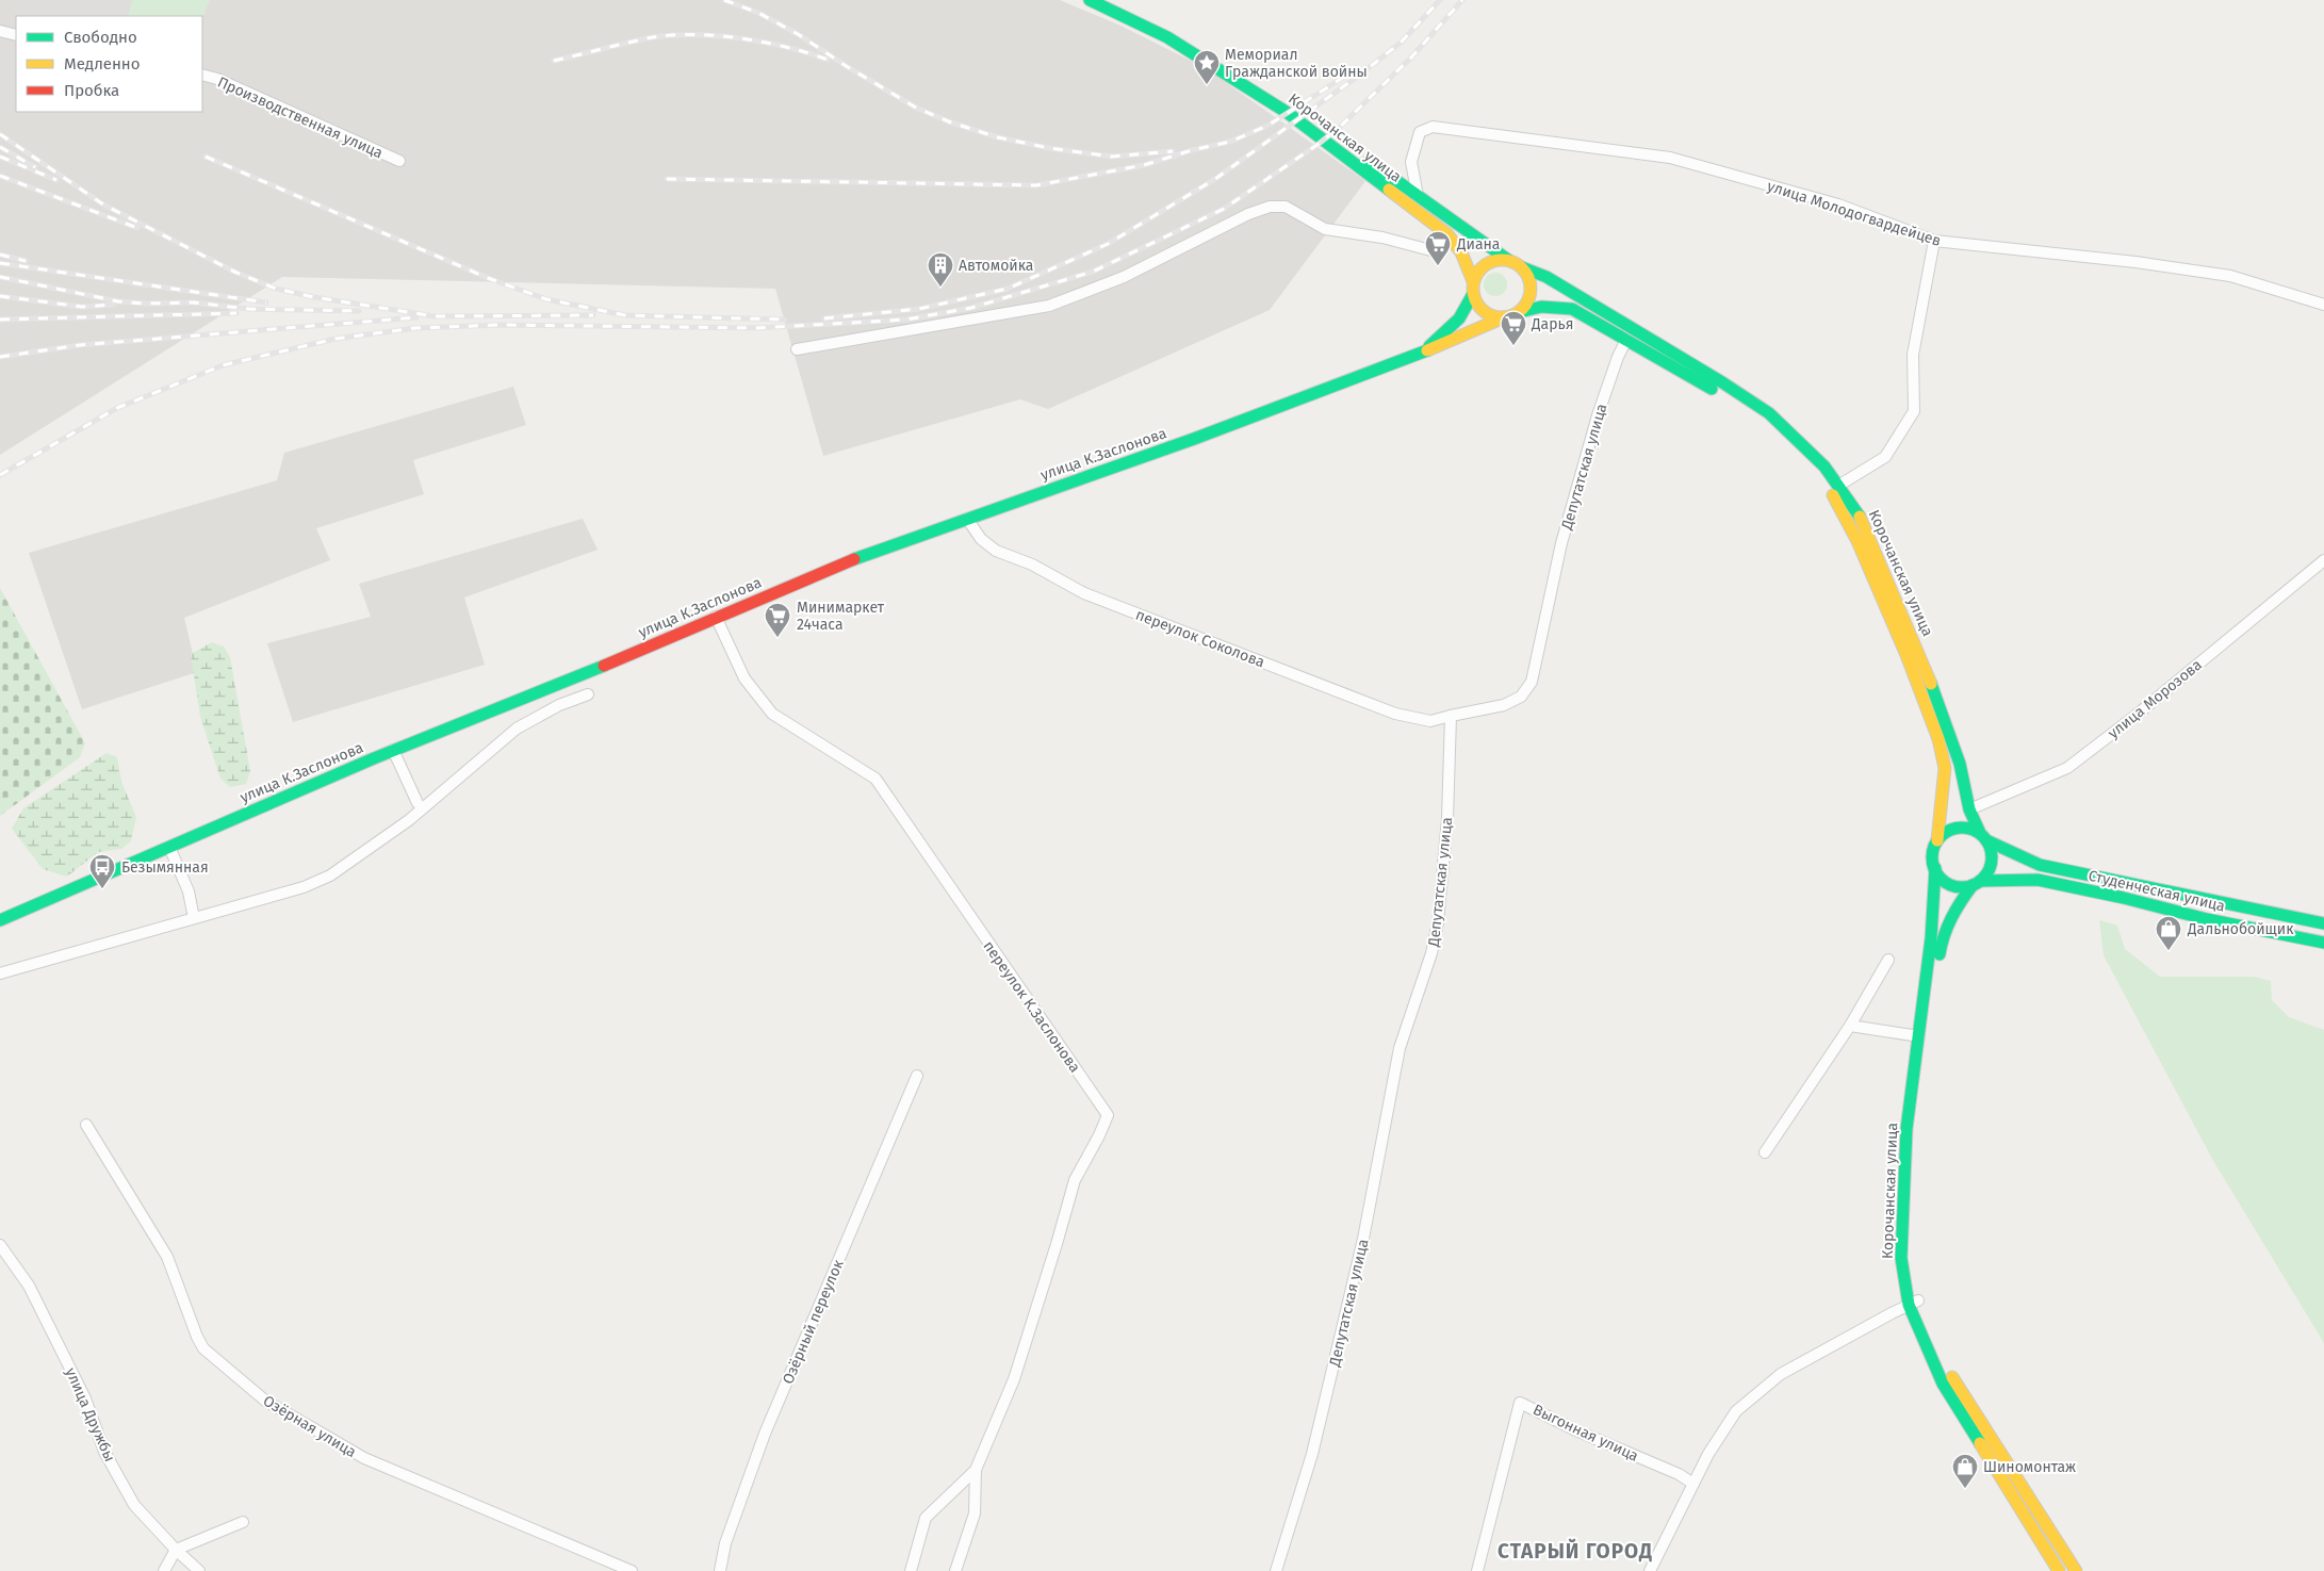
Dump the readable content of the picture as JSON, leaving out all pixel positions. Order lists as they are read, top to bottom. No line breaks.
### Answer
{"streets":{"main road":["Корочанская улица","улица К.Заслонова","Студенческая улица"],"street":["Производственная улица","улица Молодогвардейцев","Депутатская улица","переулок Соколова","улица Морозова","переулок К.Заслонова","Озёрный переулок","улица Дружбы","Озёрная улица","Выгонная улица"]},"crossings":[["Корочанская улица","улица Молодогвардейцев"],["Корочанская улица","улица К.Заслонова"],["Корочанская улица","Депутатская улица"],["Корочанская улица","улица Морозова"],["Корочанская улица","Студенческая улица"],["улица К.Заслонова","переулок Соколова"],["улица К.Заслонова","переулок К.Заслонова"],["Депутатская улица","переулок Соколова"]],"districts":["СТАРЫЙ ГОРОД"],"places":{"place":["Мемориал Гражданской войны"],"supermarket":["Диана","Дарья","Минимаркет 24часа"],"building":["Автомойка"],"bus stop":["Безымянная"],"shop":["Дальнобойщик","Шиномонтаж"]},"legend":["Свободно","Медленно","Пробка"]}
